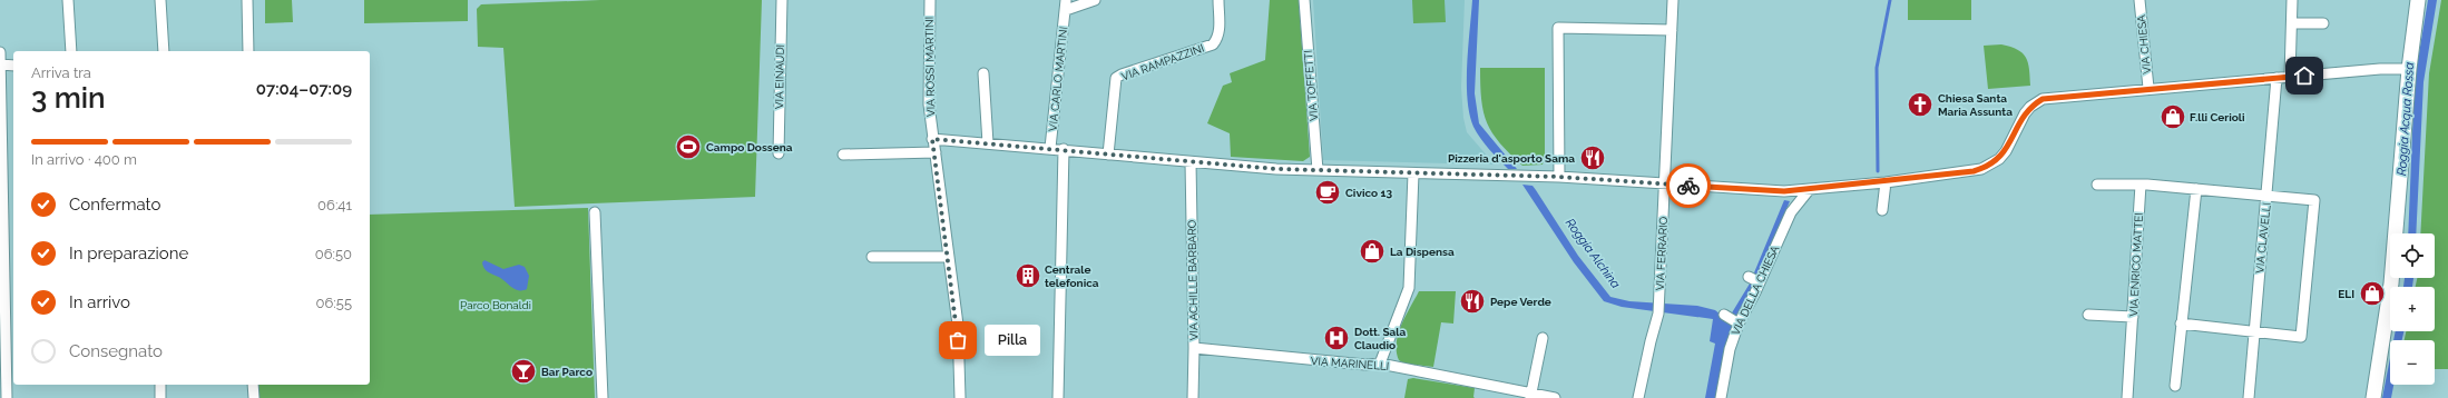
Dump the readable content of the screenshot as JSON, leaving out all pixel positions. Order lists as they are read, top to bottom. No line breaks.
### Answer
{"streets":{"street":["VIA CHIESA","VIA RAMPAZZINI","VIA ROSSI MARTINI","VIA EINAUDI","VIA CARLO MARTINI","VIA TOFFETTI","VIA CLAVELLI","VIA FERRARIO","VIA ENRICO MATTEI","VIA ACHILLE BARBARO","VIA DELLA CHIESA","VIA MARINELLI"]},"crossings":[["VIA CHIESA","VIA CLAVELLI"],["VIA CHIESA","VIA DELLA CHIESA"],["VIA ACHILLE BARBARO","VIA MARINELLI"]],"water":["Roggia Acqua Rossa","Roggia Alchina"],"parks":["Parco Bonaldi"],"places":{"church":["Chiesa Santa Maria Assunta"],"shop":["F.lli Cerioli","La Dispensa","ELI"],"sports":["Campo Dossena"],"restaurant":["Pizzeria d'asporto Sama","Pepe Verde"],"cafe":["Civico 13"],"building":["Centrale telefonica"],"hospital":["Dott. Sala Claudio"],"other":["Pilla"],"bar":["Bar Parco"]},"page":{"heading":["3 min","Arriva tra","07:04–07:09"],"bar":"In arrivo · 400 m","list":[["Confermato","06:41"],["In preparazione","06:50"],["In arrivo","06:55"],"Consegnato"],"map_buttons":["+","−"],"bubble":"Pilla"}}
